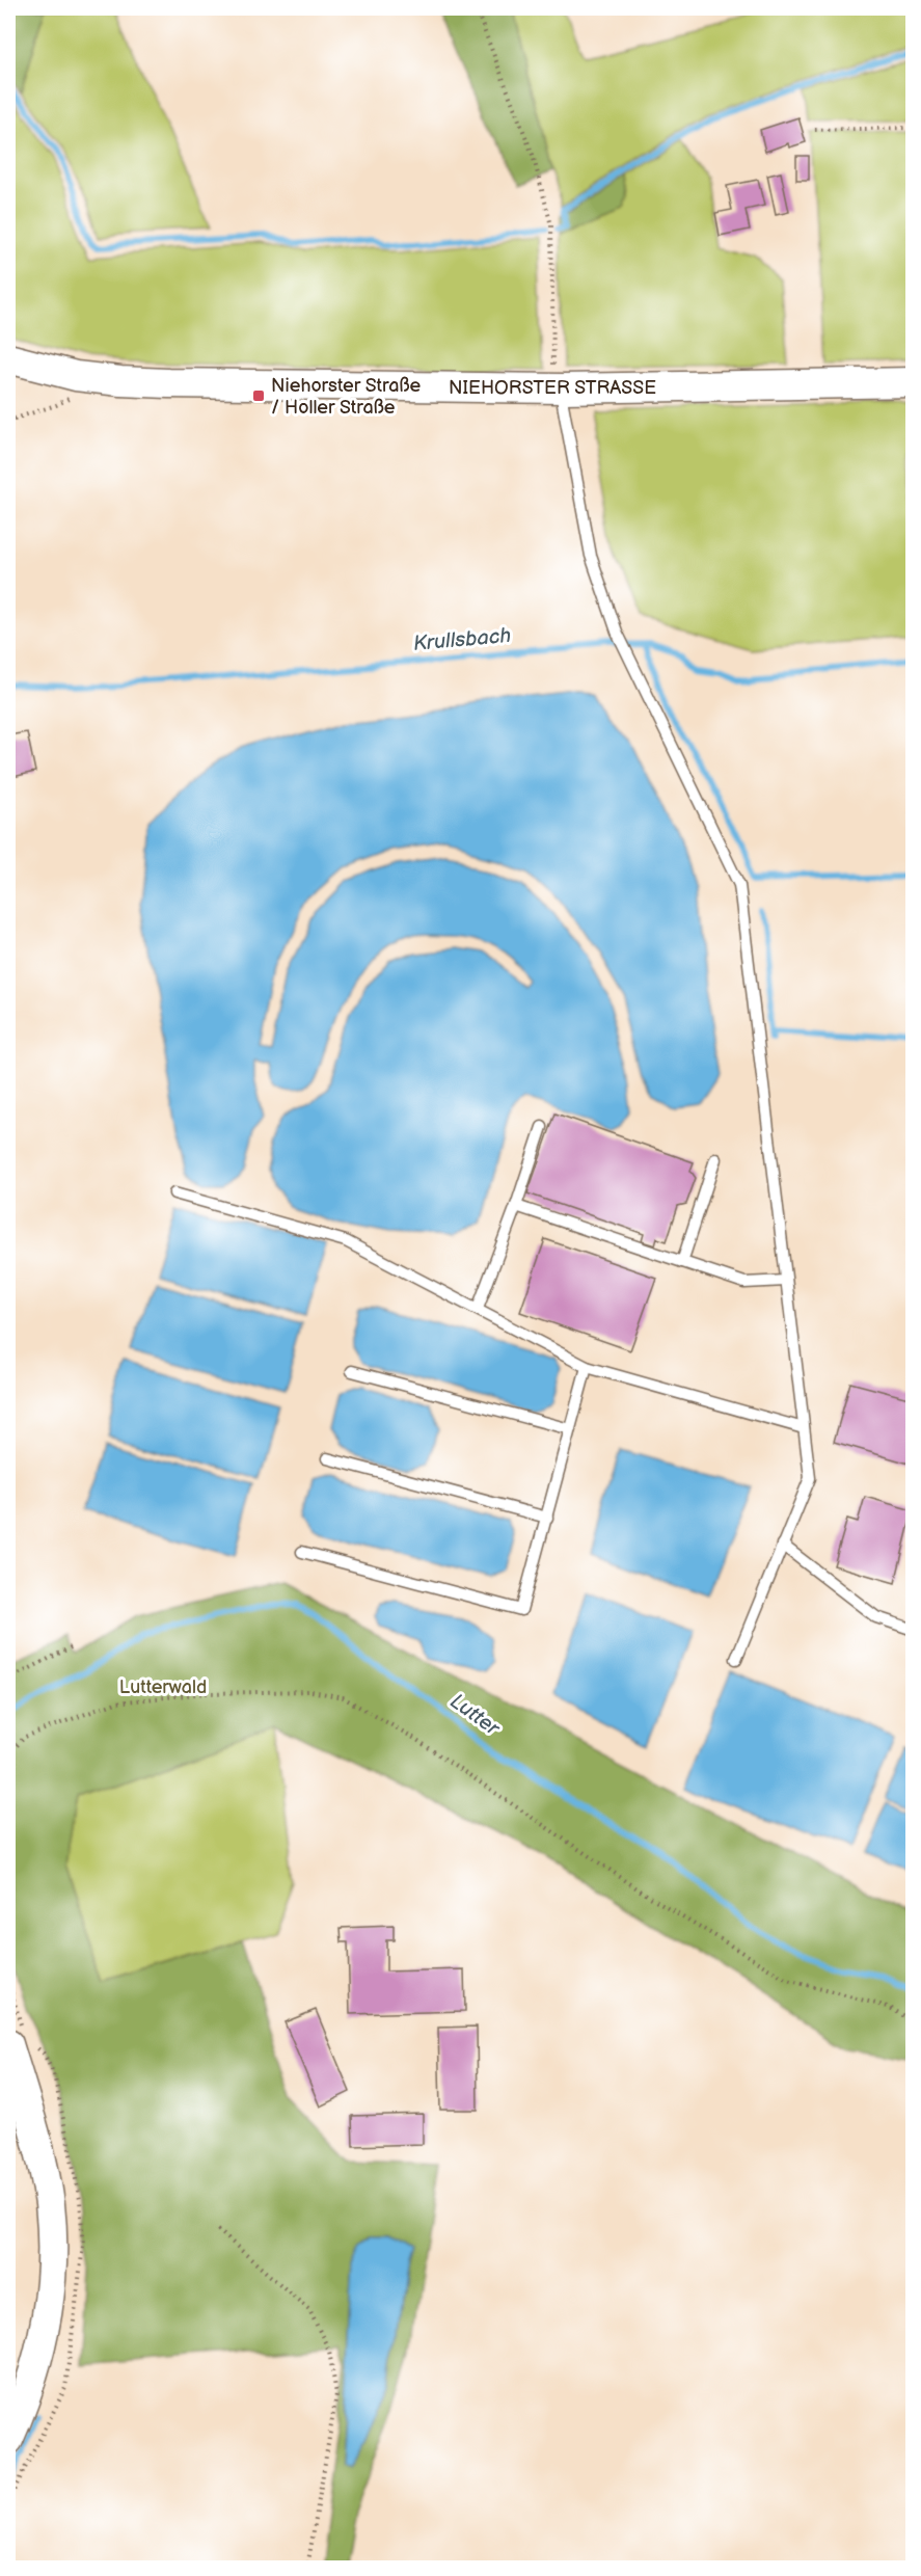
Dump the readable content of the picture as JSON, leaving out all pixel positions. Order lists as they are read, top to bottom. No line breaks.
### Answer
{"streets":{"street":["NIEHORSTER STRASSE"]},"water":["Krullsbach","Lutter"],"parks":["Lutterwald"],"places":{"transit":["Niehorster Straße / Holler Straße"]}}
